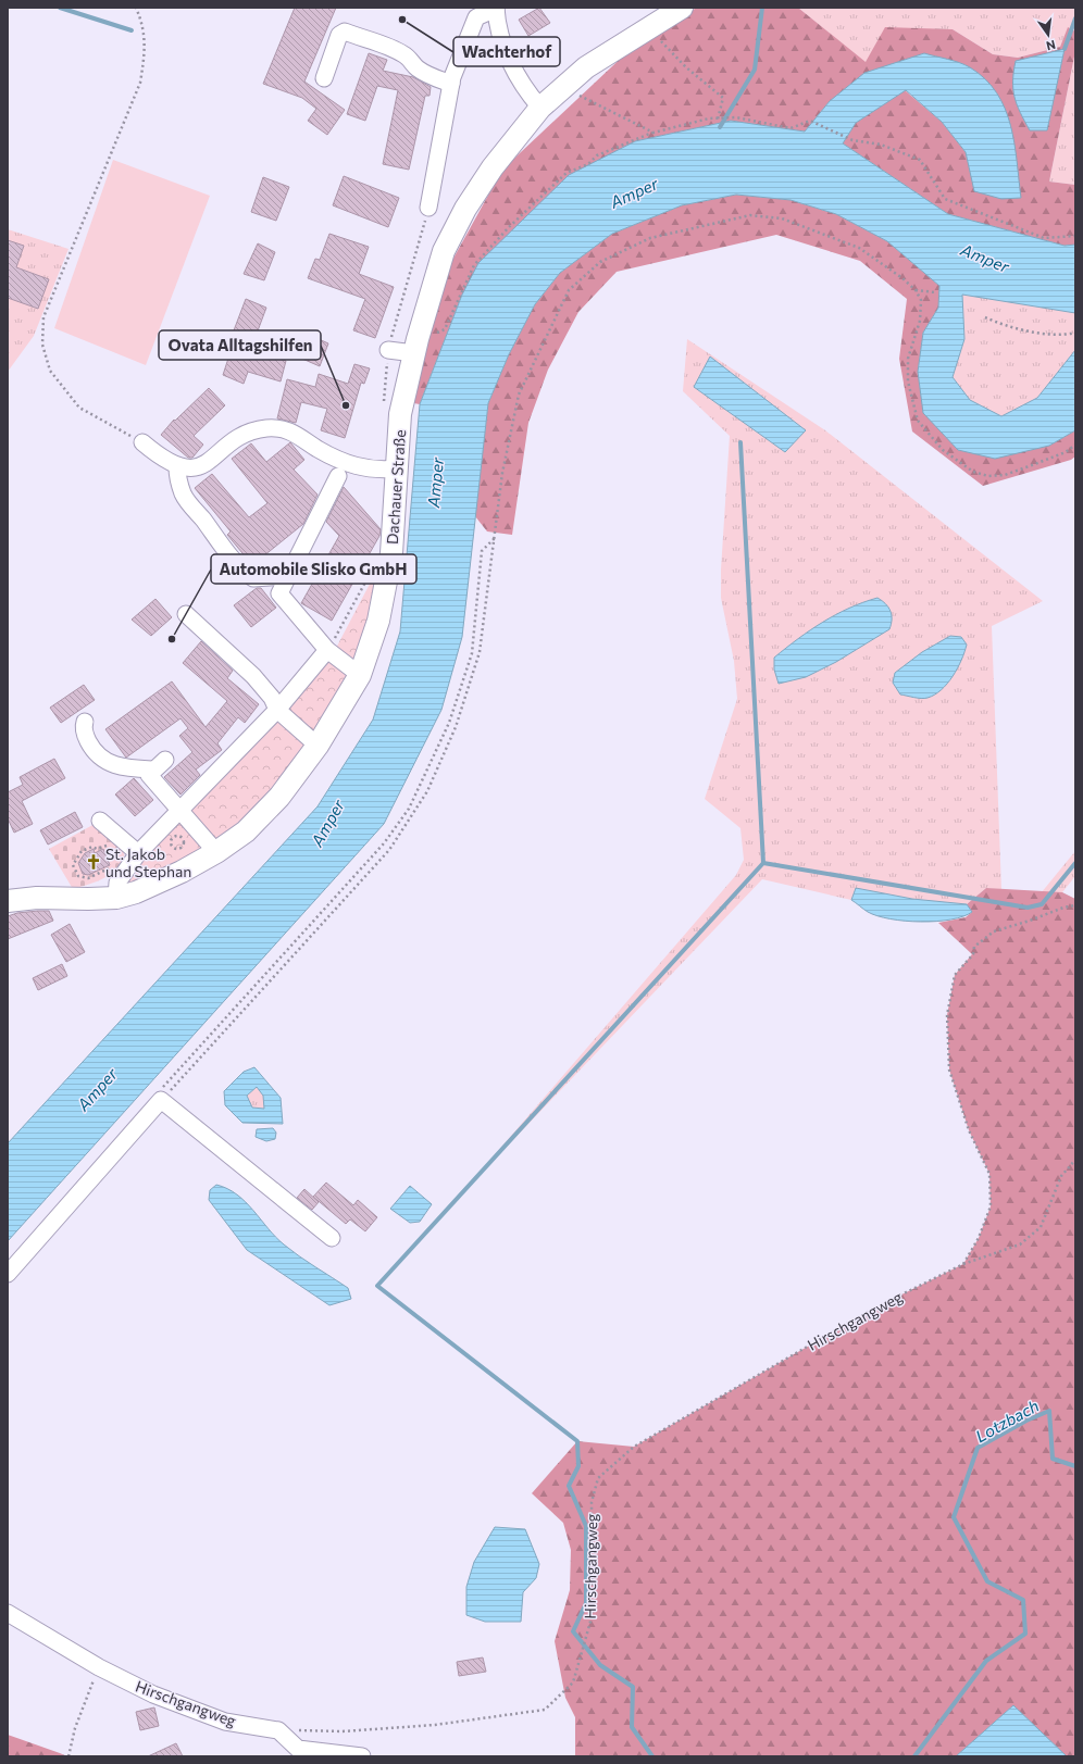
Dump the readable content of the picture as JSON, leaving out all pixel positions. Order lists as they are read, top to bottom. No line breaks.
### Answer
{"streets":{"main road":["Dachauer Straße"],"street":["Hirschgangweg"]},"water":["Amper","Lotzbach"],"places":{"other":["Wachterhof","Ovata Alltagshilfen","Automobile Slisko GmbH"],"church":["St. Jakob und Stephan"]},"north":"bottom"}
